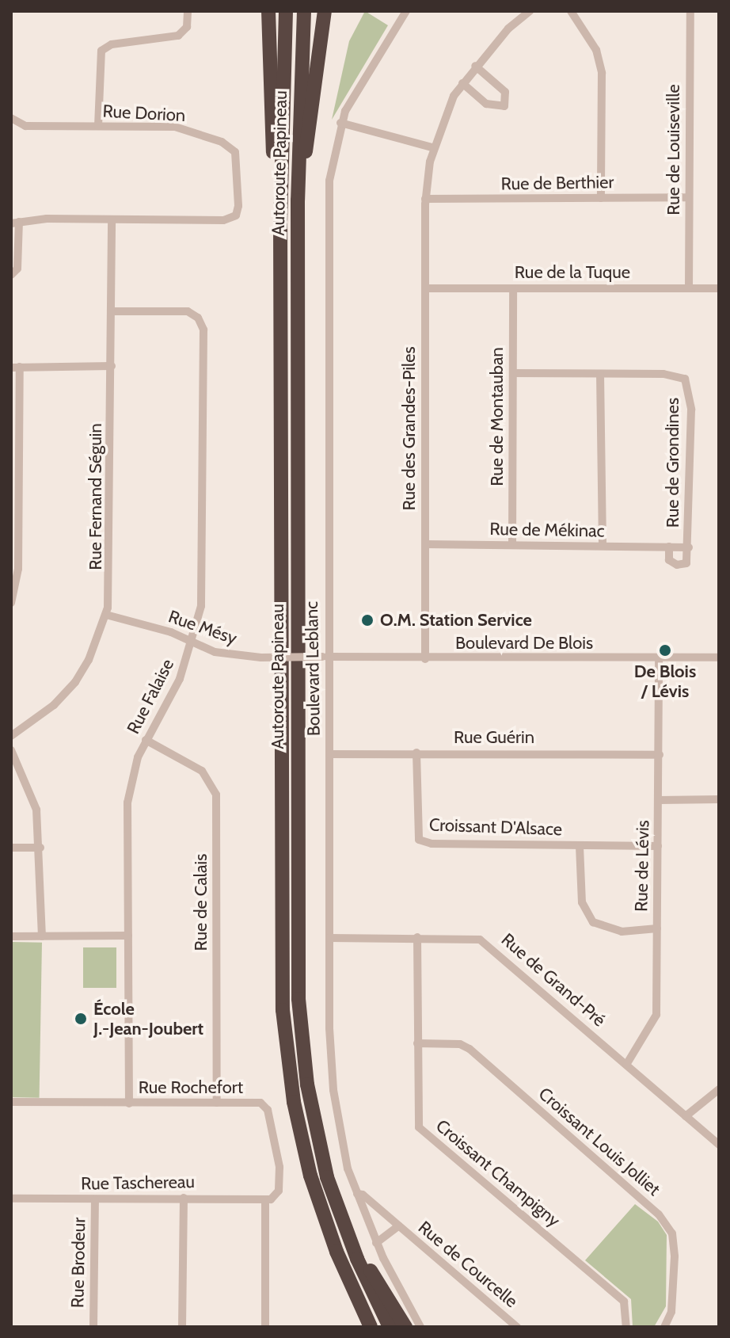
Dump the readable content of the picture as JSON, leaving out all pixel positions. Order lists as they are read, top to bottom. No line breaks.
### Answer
{"streets":{"highway":["Autoroute Papineau"],"street":["Rue Dorion","Rue de Louiseville","Rue de Berthier","Rue de la Tuque","Rue de Montauban","Rue des Grandes-Piles","Rue de Grondines","Rue Fernand Séguin","Rue de Mékinac","Rue Mésy","Boulevard De Blois","Boulevard Leblanc","Rue Falaise","Rue Guérin","Croissant D'Alsace","Rue de Lévis","Rue de Calais","Rue de Grand-Pré","Rue Rochefort","Croissant Louis Jolliet","Croissant Champigny","Rue Taschereau","Rue Brodeur","Rue de Courcelle"]},"crossings":[["Rue Dorion","Rue Fernand Séguin"],["Rue de Louiseville","Rue de Berthier"],["Rue de Louiseville","Rue de la Tuque"],["Rue de Berthier","Rue des Grandes-Piles"],["Rue de la Tuque","Rue de Montauban"],["Rue de la Tuque","Rue des Grandes-Piles"],["Rue de Montauban","Rue de Mékinac"],["Rue des Grandes-Piles","Rue de Mékinac"],["Rue des Grandes-Piles","Boulevard De Blois"],["Rue de Grondines","Rue de Mékinac"],["Rue Fernand Séguin","Rue Mésy"],["Rue Fernand Séguin","Rue Falaise"],["Rue Mésy","Boulevard De Blois"],["Rue Mésy","Boulevard Leblanc"],["Rue Mésy","Rue Falaise"],["Boulevard De Blois","Boulevard Leblanc"],["Boulevard De Blois","Rue de Lévis"],["Boulevard Leblanc","Rue Guérin"],["Boulevard Leblanc","Rue de Grand-Pré"],["Boulevard Leblanc","Rue de Courcelle"],["Rue Falaise","Rue de Calais"],["Rue Falaise","Rue Rochefort"],["Rue Guérin","Croissant D'Alsace"],["Rue Guérin","Rue de Lévis"],["Croissant D'Alsace","Rue de Lévis"],["Rue de Lévis","Rue de Grand-Pré"],["Rue de Calais","Rue Rochefort"],["Rue de Grand-Pré","Croissant Champigny"],["Rue Rochefort","Rue Taschereau"],["Croissant Louis Jolliet","Croissant Champigny"],["Rue Taschereau","Rue Brodeur"]],"places":["O.M. Station Service","De Blois / Lévis","École J.-Jean-Joubert"]}
